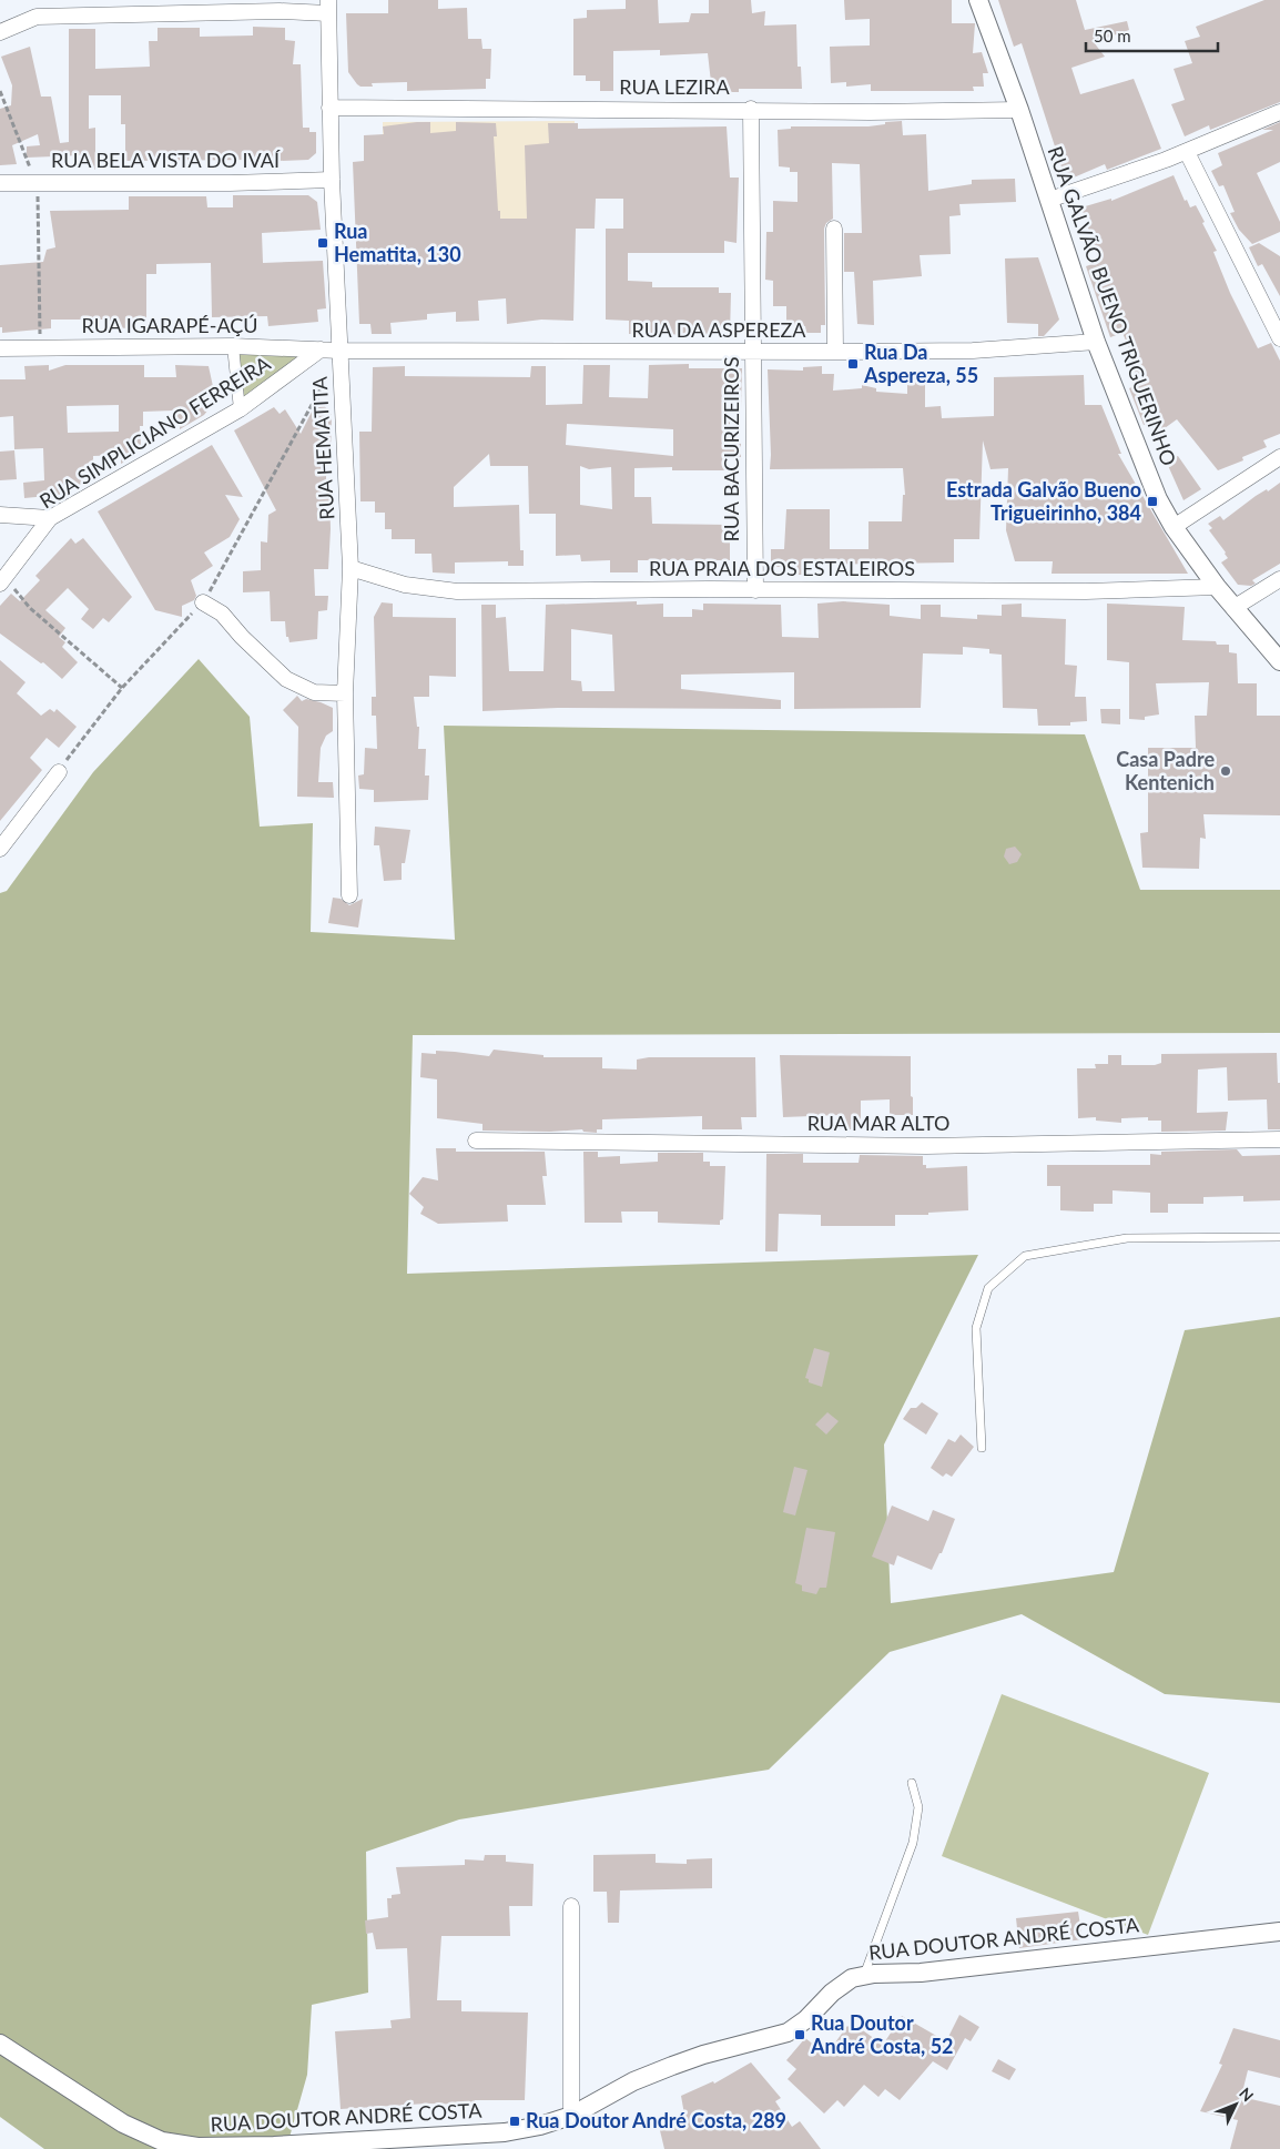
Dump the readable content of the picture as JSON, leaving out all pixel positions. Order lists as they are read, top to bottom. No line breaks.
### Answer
{"streets":{"street":["RUA LEZIRA","RUA BELA VISTA DO IVAÍ","RUA GALVÃO BUENO TRIGUERINHO","RUA IGARAPÉ-AÇÚ","RUA DA ASPEREZA","RUA SIMPLICIANO FERREIRA","RUA HEMATITA","RUA BACURIZEIROS","RUA PRAIA DOS ESTALEIROS","RUA MAR ALTO","RUA DOUTOR ANDRÉ COSTA"]},"crossings":[["RUA LEZIRA","RUA GALVÃO BUENO TRIGUERINHO"],["RUA LEZIRA","RUA HEMATITA"],["RUA LEZIRA","RUA BACURIZEIROS"],["RUA BELA VISTA DO IVAÍ","RUA HEMATITA"],["RUA GALVÃO BUENO TRIGUERINHO","RUA DA ASPEREZA"],["RUA GALVÃO BUENO TRIGUERINHO","RUA PRAIA DOS ESTALEIROS"],["RUA IGARAPÉ-AÇÚ","RUA DA ASPEREZA"],["RUA IGARAPÉ-AÇÚ","RUA SIMPLICIANO FERREIRA"],["RUA IGARAPÉ-AÇÚ","RUA HEMATITA"],["RUA DA ASPEREZA","RUA HEMATITA"],["RUA DA ASPEREZA","RUA BACURIZEIROS"],["RUA HEMATITA","RUA PRAIA DOS ESTALEIROS"],["RUA BACURIZEIROS","RUA PRAIA DOS ESTALEIROS"]],"places":{"transit":["Rua Hematita, 130","Rua Da Aspereza, 55","Estrada Galvão Bueno Trigueirinho, 384","Rua Doutor André Costa, 52","Rua Doutor André Costa, 289"],"other":["Casa Padre Kentenich"]},"scale_bar":"50 m","north":"top right"}
